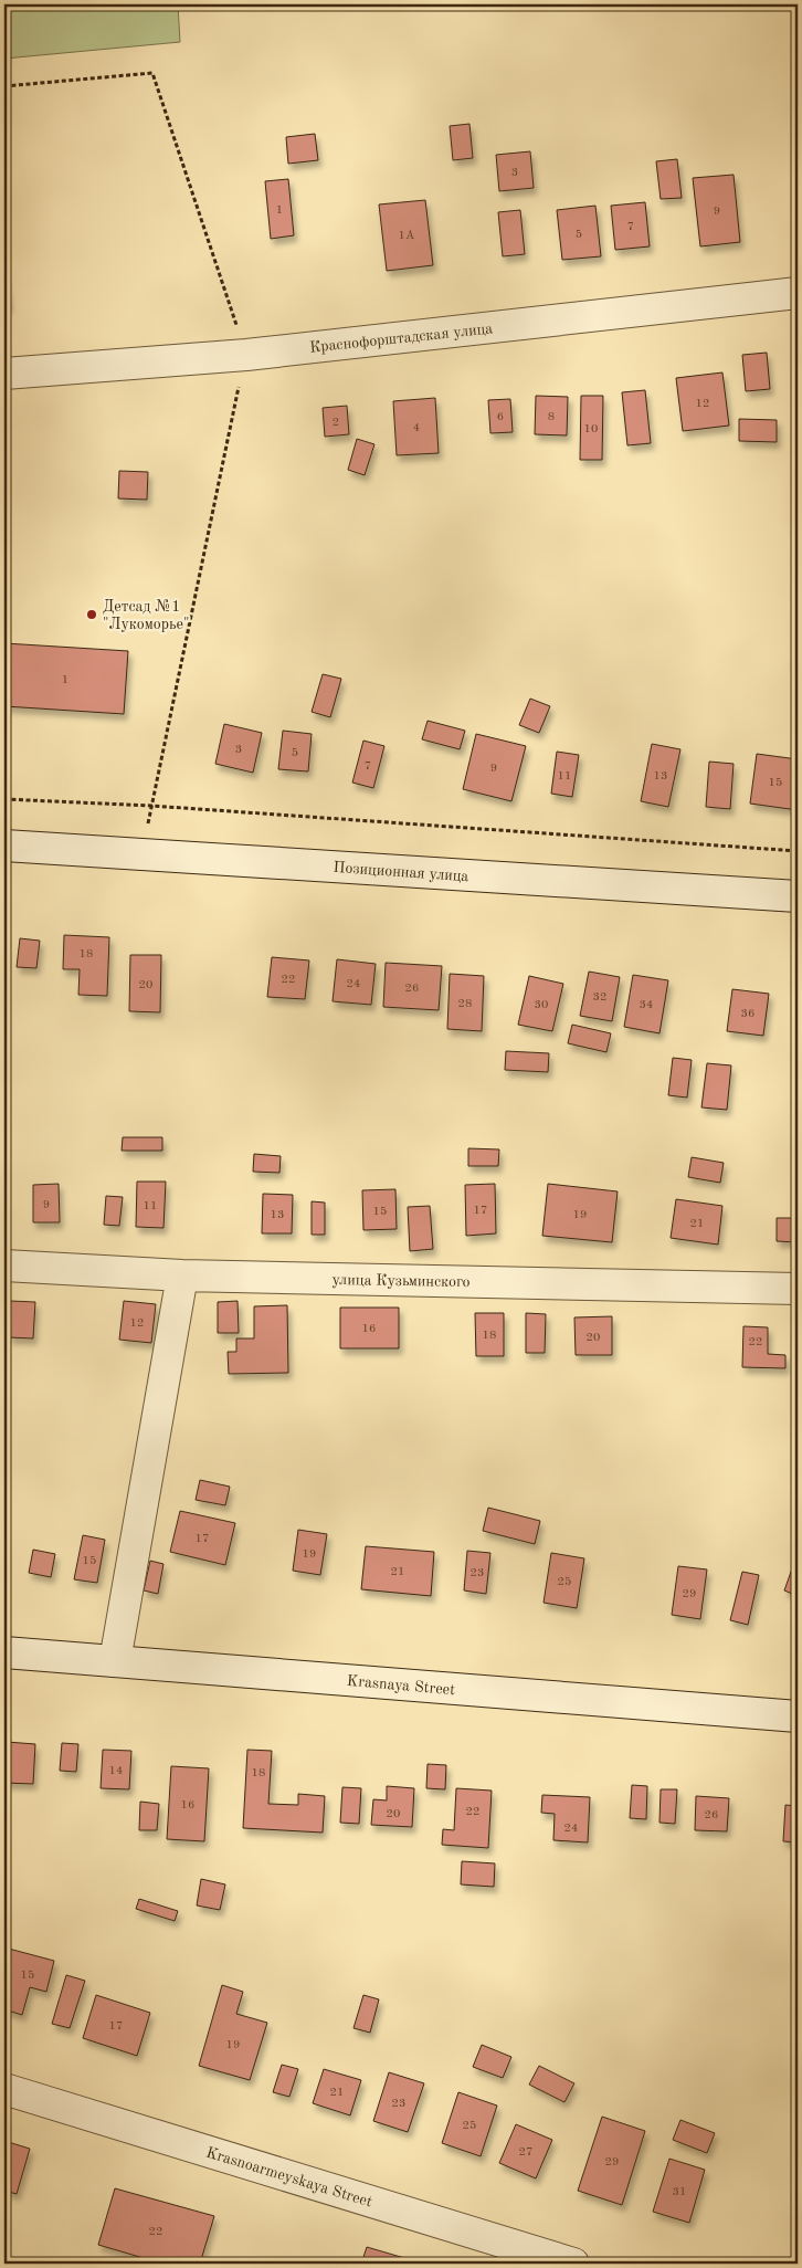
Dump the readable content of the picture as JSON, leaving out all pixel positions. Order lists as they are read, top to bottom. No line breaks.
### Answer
{"streets":{"street":["Краснофорштадская улица","Позиционная улица","улица Кузьминского","Krasnaya Street","Krasnoarmeyskaya Street"]},"places":["Детсад №1 \"Лукоморье\""],"house_numbers":["3","1","9","7","5","1А","12","6","8","2","4","10","1","3","5","7","9","11","13","15","18","22","24","20","26","32","28","30","34","36","9","11","17","15","13","19","21","12","16","18","20","22","17","19","15","21","23","25","29","14","18","16","22","20","26","24","15","17","19","21","23","25","27","29","31","22"]}
